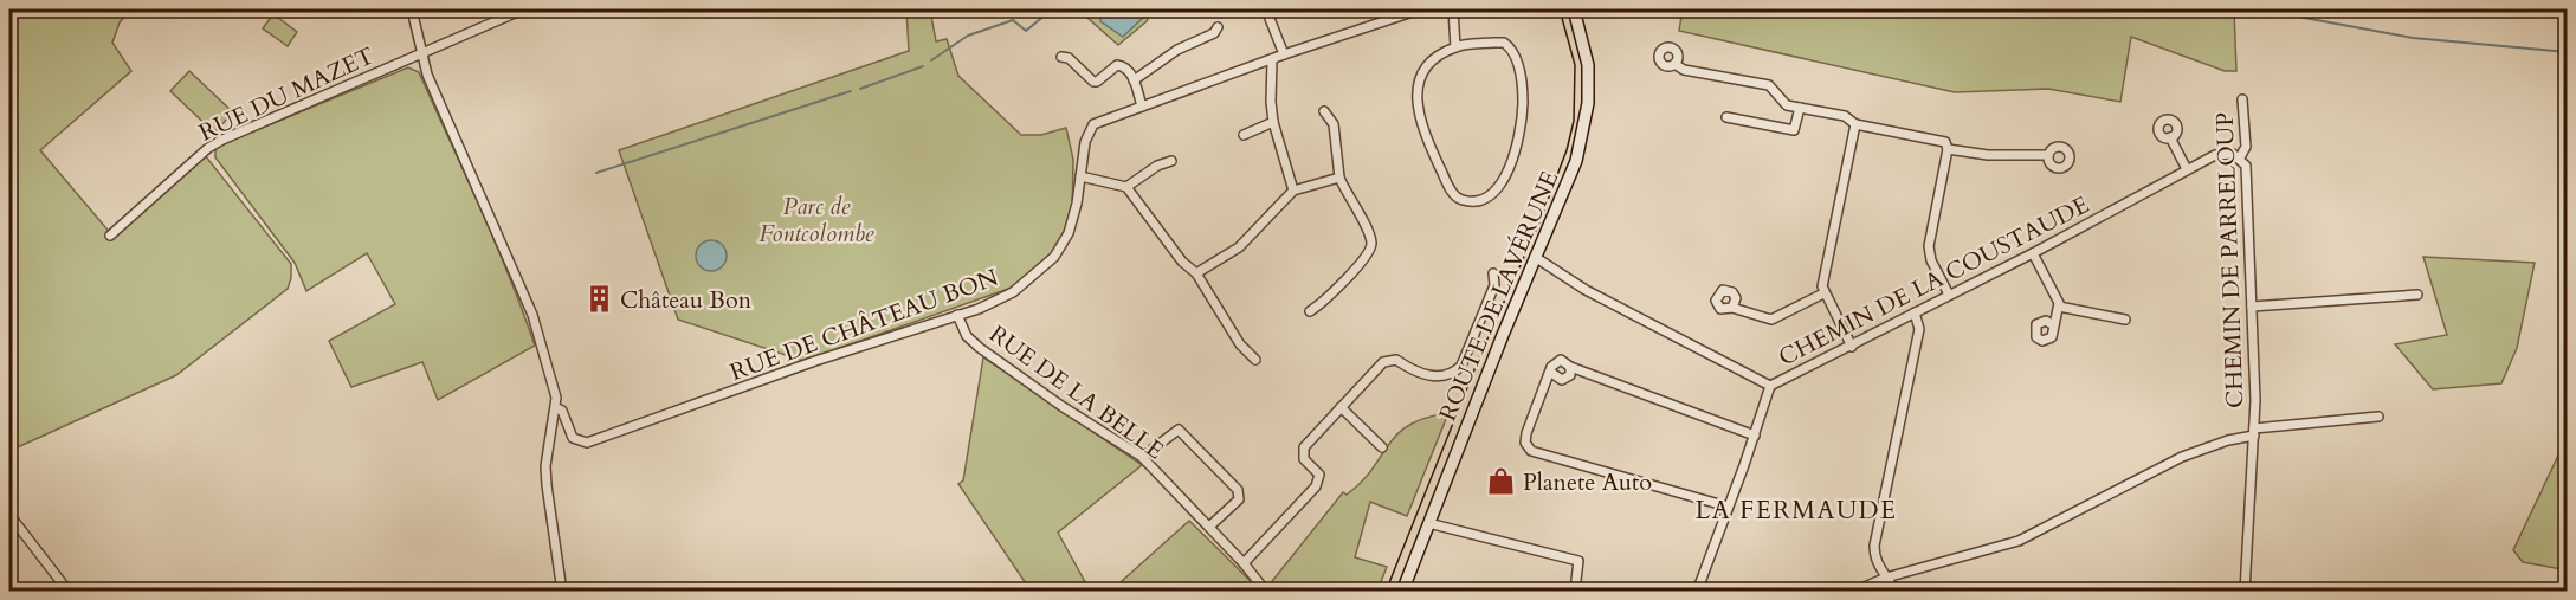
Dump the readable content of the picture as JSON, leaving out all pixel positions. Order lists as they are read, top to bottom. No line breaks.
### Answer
{"streets":{"main road":["ROUTE DE LAVÉRUNE"],"street":["RUE DU MAZET","CHEMIN DE PARRELOUP","CHEMIN DE LA COUSTAUDE","RUE DE CHÂTEAU BON","RUE DE LA BELLE"]},"crossings":[["CHEMIN DE PARRELOUP","CHEMIN DE LA COUSTAUDE"],["CHEMIN DE LA COUSTAUDE","ROUTE DE LAVÉRUNE"],["RUE DE CHÂTEAU BON","RUE DE LA BELLE"]],"districts":["LA FERMAUDE"],"parks":["Parc de Fontcolombe"],"places":{"building":["Château Bon"],"shop":["Planete Auto"]}}
